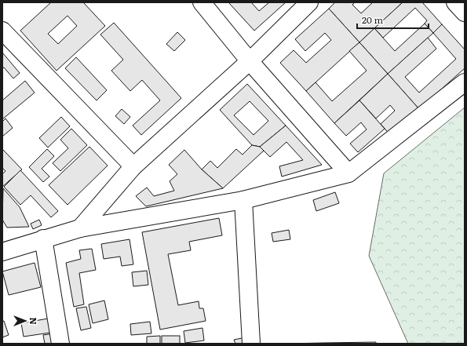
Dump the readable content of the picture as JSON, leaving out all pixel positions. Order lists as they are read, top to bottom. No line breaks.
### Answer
{"scale_bar":"20 m","north":"right"}
